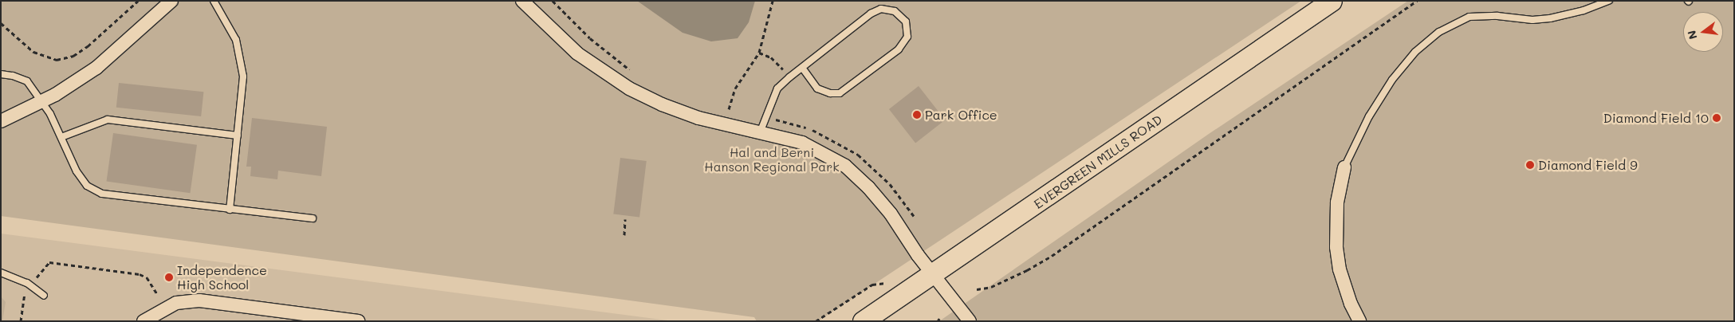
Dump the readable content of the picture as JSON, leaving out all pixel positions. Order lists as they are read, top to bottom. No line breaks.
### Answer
{"streets":{"main road":["EVERGREEN MILLS ROAD"]},"parks":["Hal and Berni Hanson Regional Park"],"places":["Park Office","Diamond Field 10","Diamond Field 9","Independence High School"],"north":"left"}
